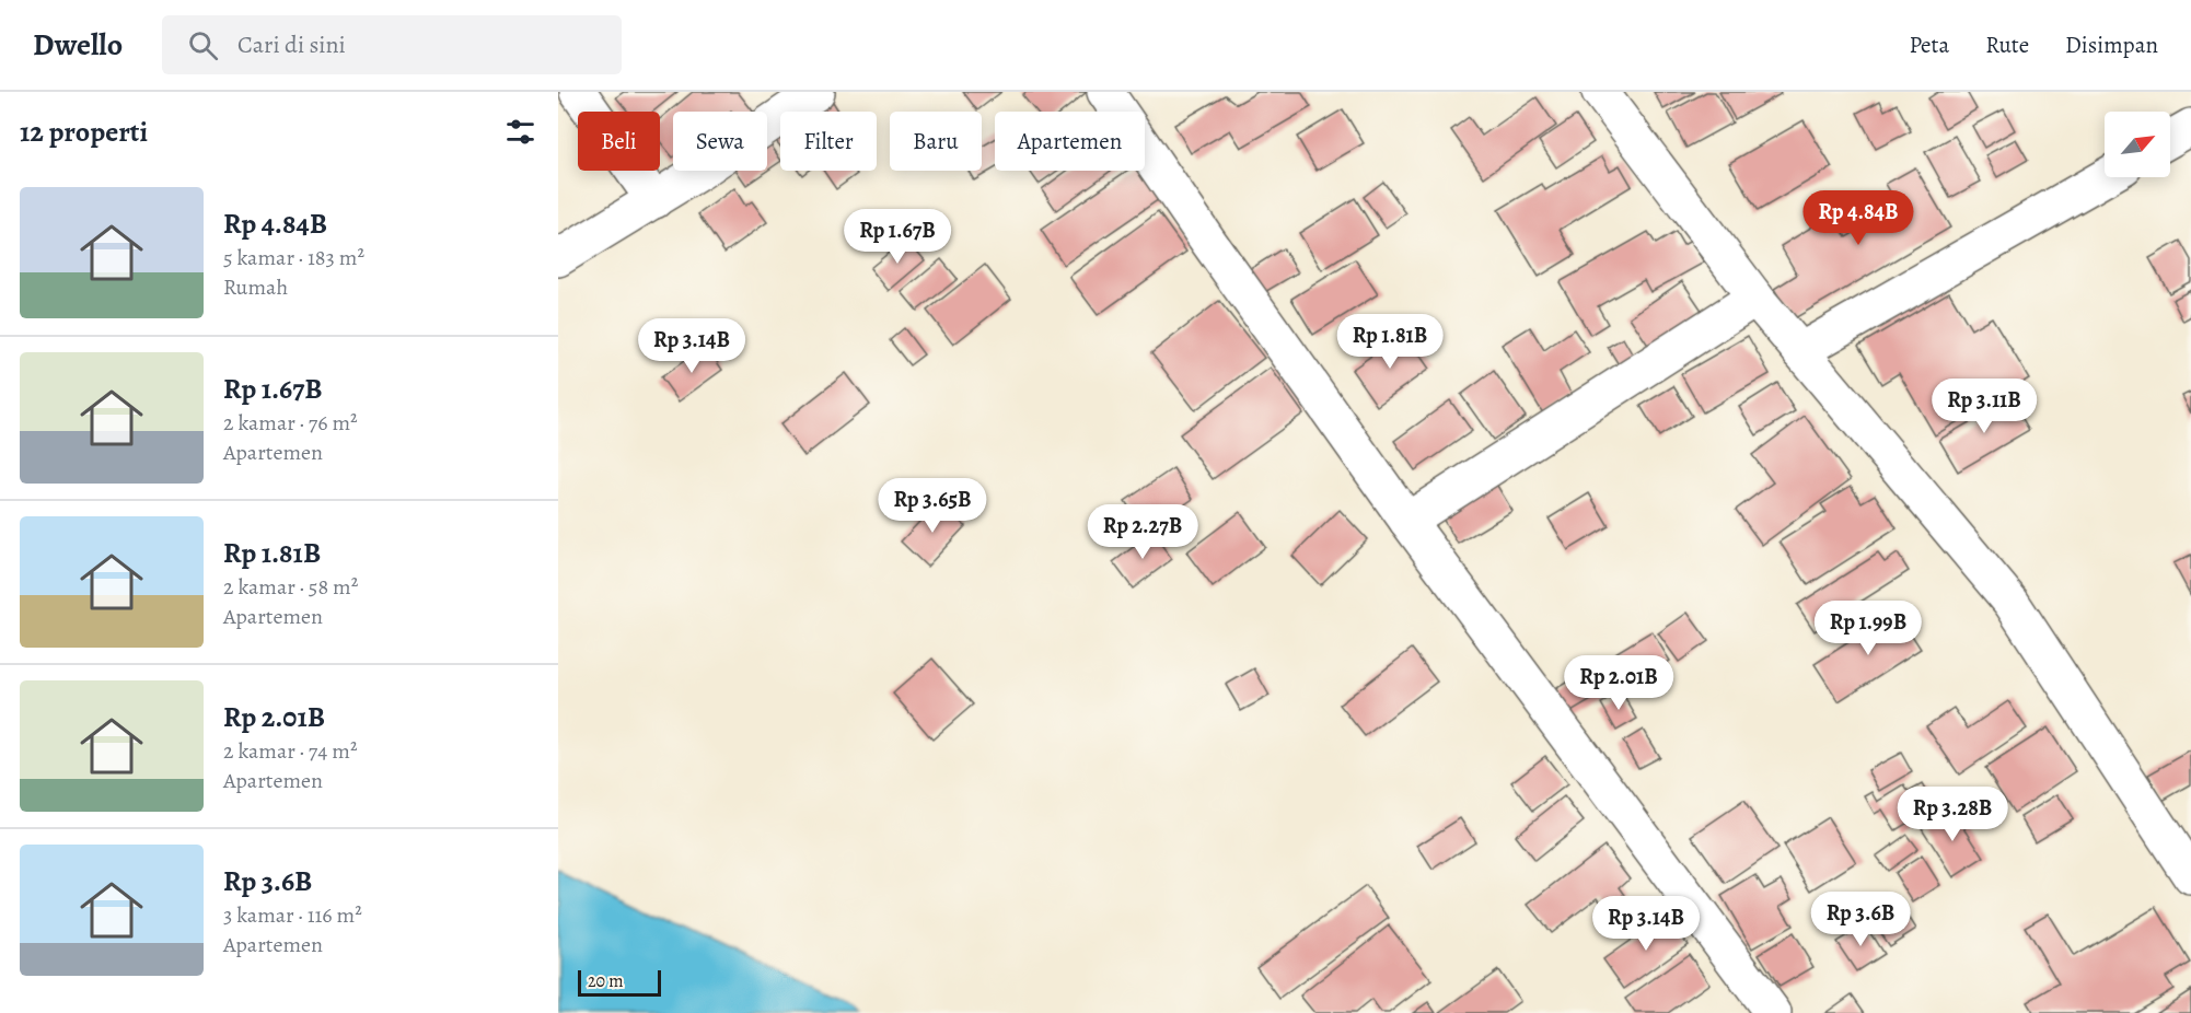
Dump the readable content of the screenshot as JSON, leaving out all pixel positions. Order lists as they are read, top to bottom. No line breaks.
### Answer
{"scale_bar":"20 m","north":"top right","page":{"header":"Dwello","search":"Cari di sini","nav":["Peta","Rute","Disimpan"],"heading":"12 properti","chip":["Beli","Sewa","Filter","Baru","Apartemen"],"list":[{"name":"Rp 4.84B","note":"5 kamar · 183 m² · Rumah"},{"name":"Rp 1.67B","note":"2 kamar · 76 m² · Apartemen"},{"name":"Rp 1.81B","note":"2 kamar · 58 m² · Apartemen"},{"name":"Rp 2.01B","note":"2 kamar · 74 m² · Apartemen"},{"name":"Rp 3.6B","note":"3 kamar · 116 m² · Apartemen"}],"price":["Rp 4.84B","Rp 1.67B","Rp 1.81B","Rp 3.14B","Rp 3.11B","Rp 3.65B","Rp 2.27B","Rp 1.99B","Rp 2.01B","Rp 3.28B","Rp 3.6B","Rp 3.14B"],"scale":"20 m"}}
